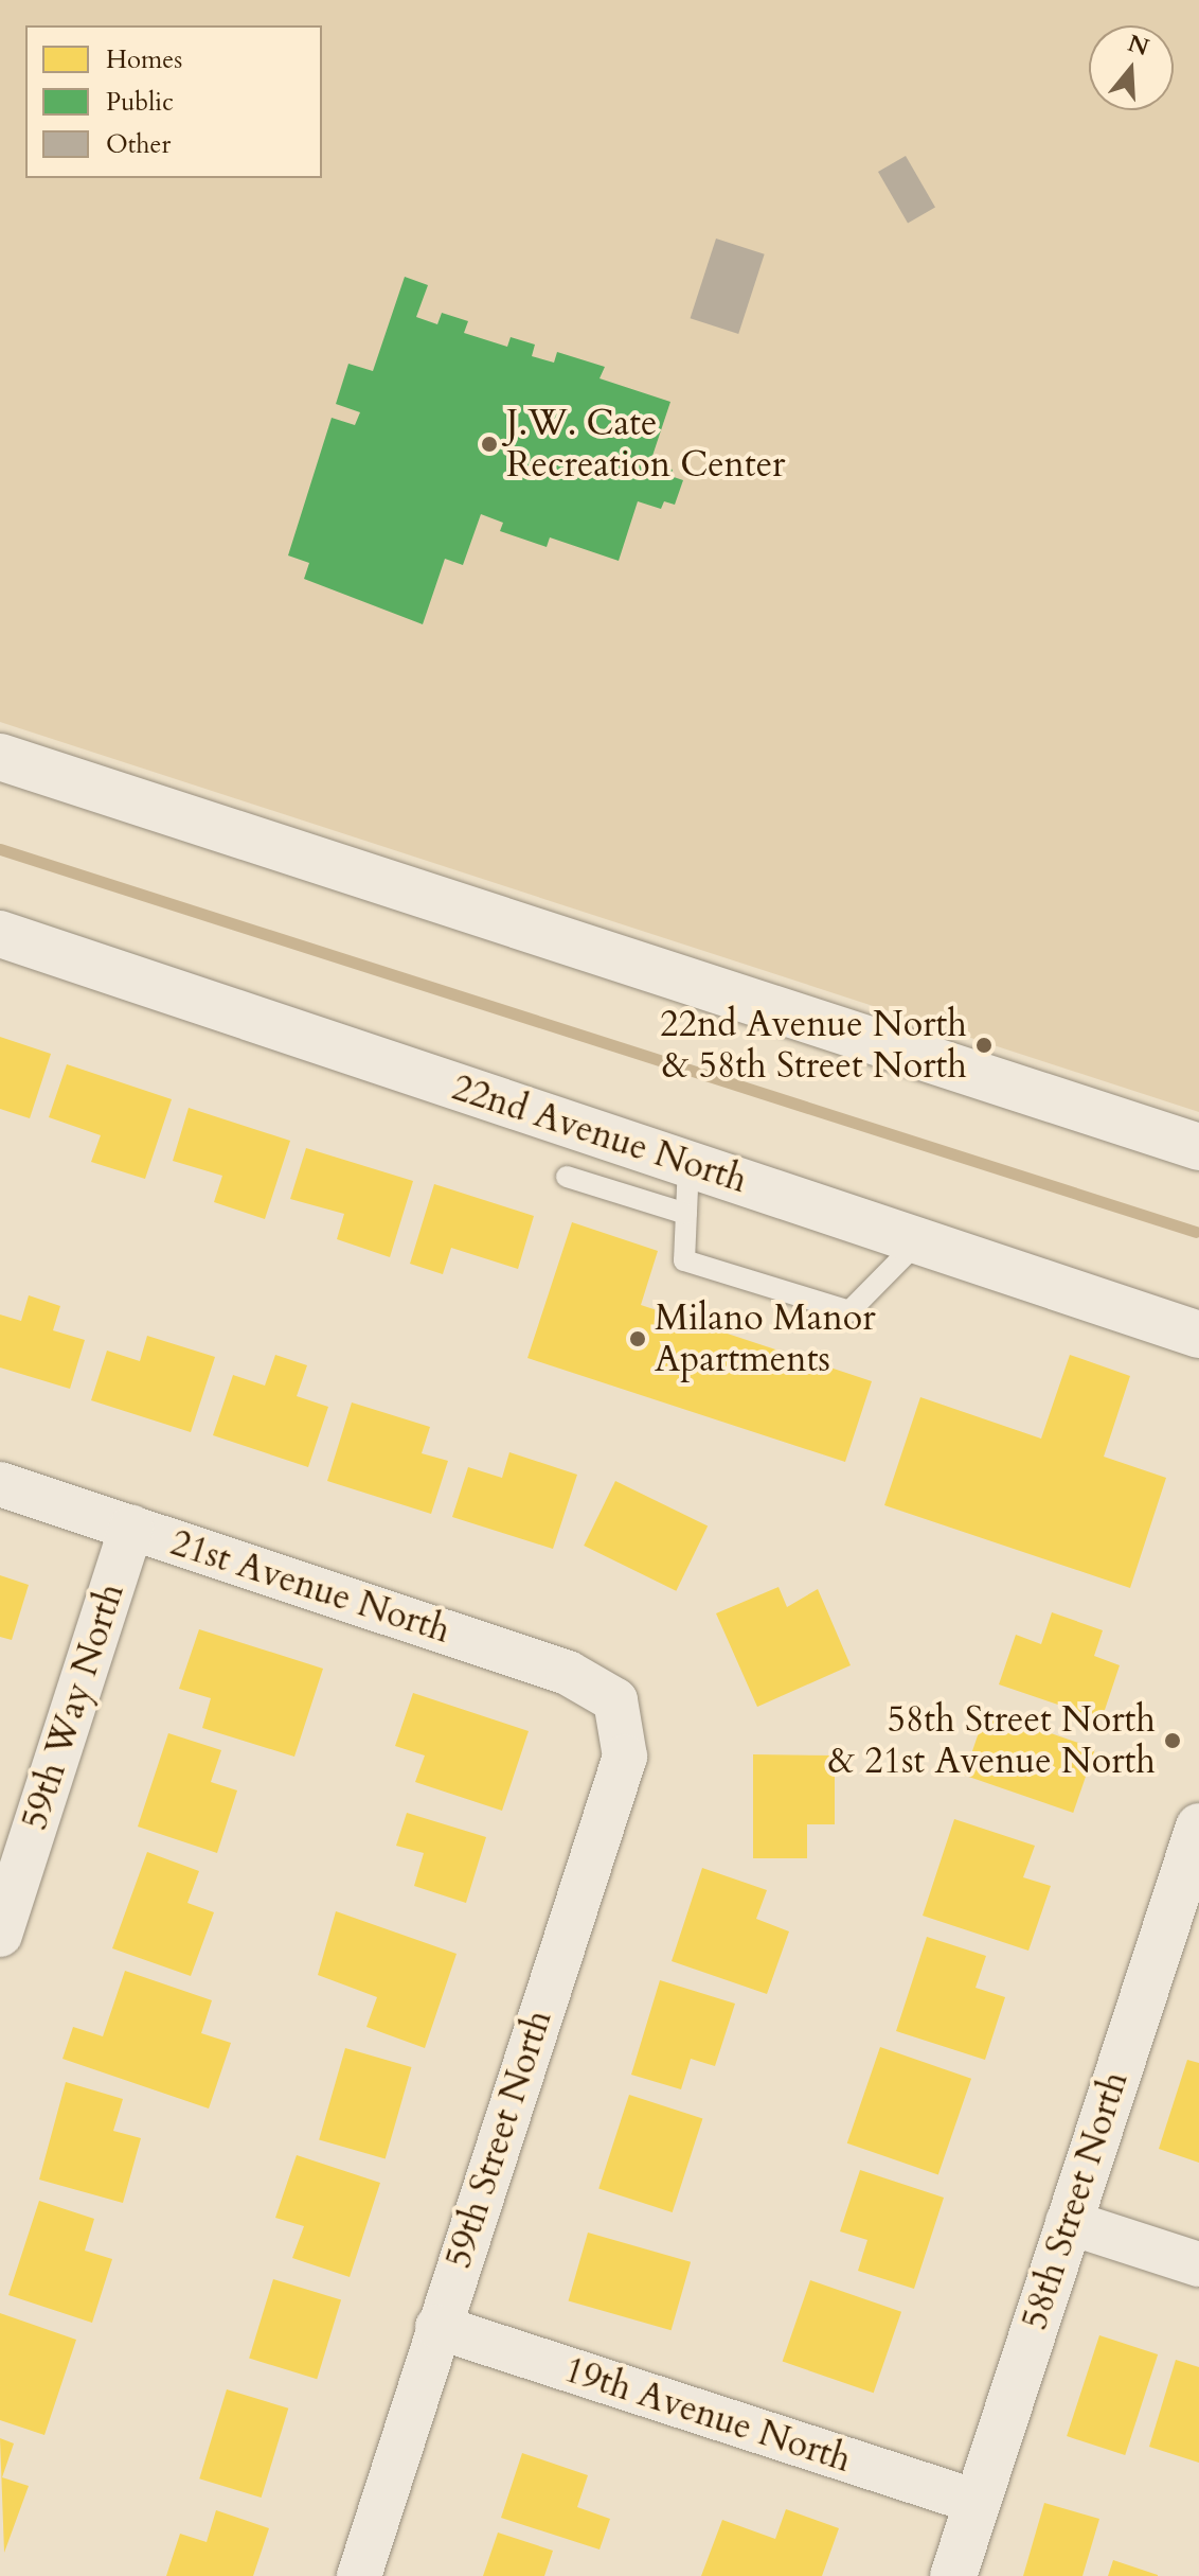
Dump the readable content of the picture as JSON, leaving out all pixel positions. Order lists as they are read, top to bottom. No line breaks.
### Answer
{"streets":{"main road":["22nd Avenue North","58th Street North"],"street":["21st Avenue North","59th Way North","59th Street North","19th Avenue North"]},"crossings":[["21st Avenue North","59th Way North"],["21st Avenue North","59th Street North"],["59th Street North","19th Avenue North"],["58th Street North","19th Avenue North"]],"places":["J.W. Cate Recreation Center","22nd Avenue North & 58th Street North","Milano Manor Apartments","58th Street North & 21st Avenue North"],"legend":["Homes","Public","Other"],"north":"top"}
